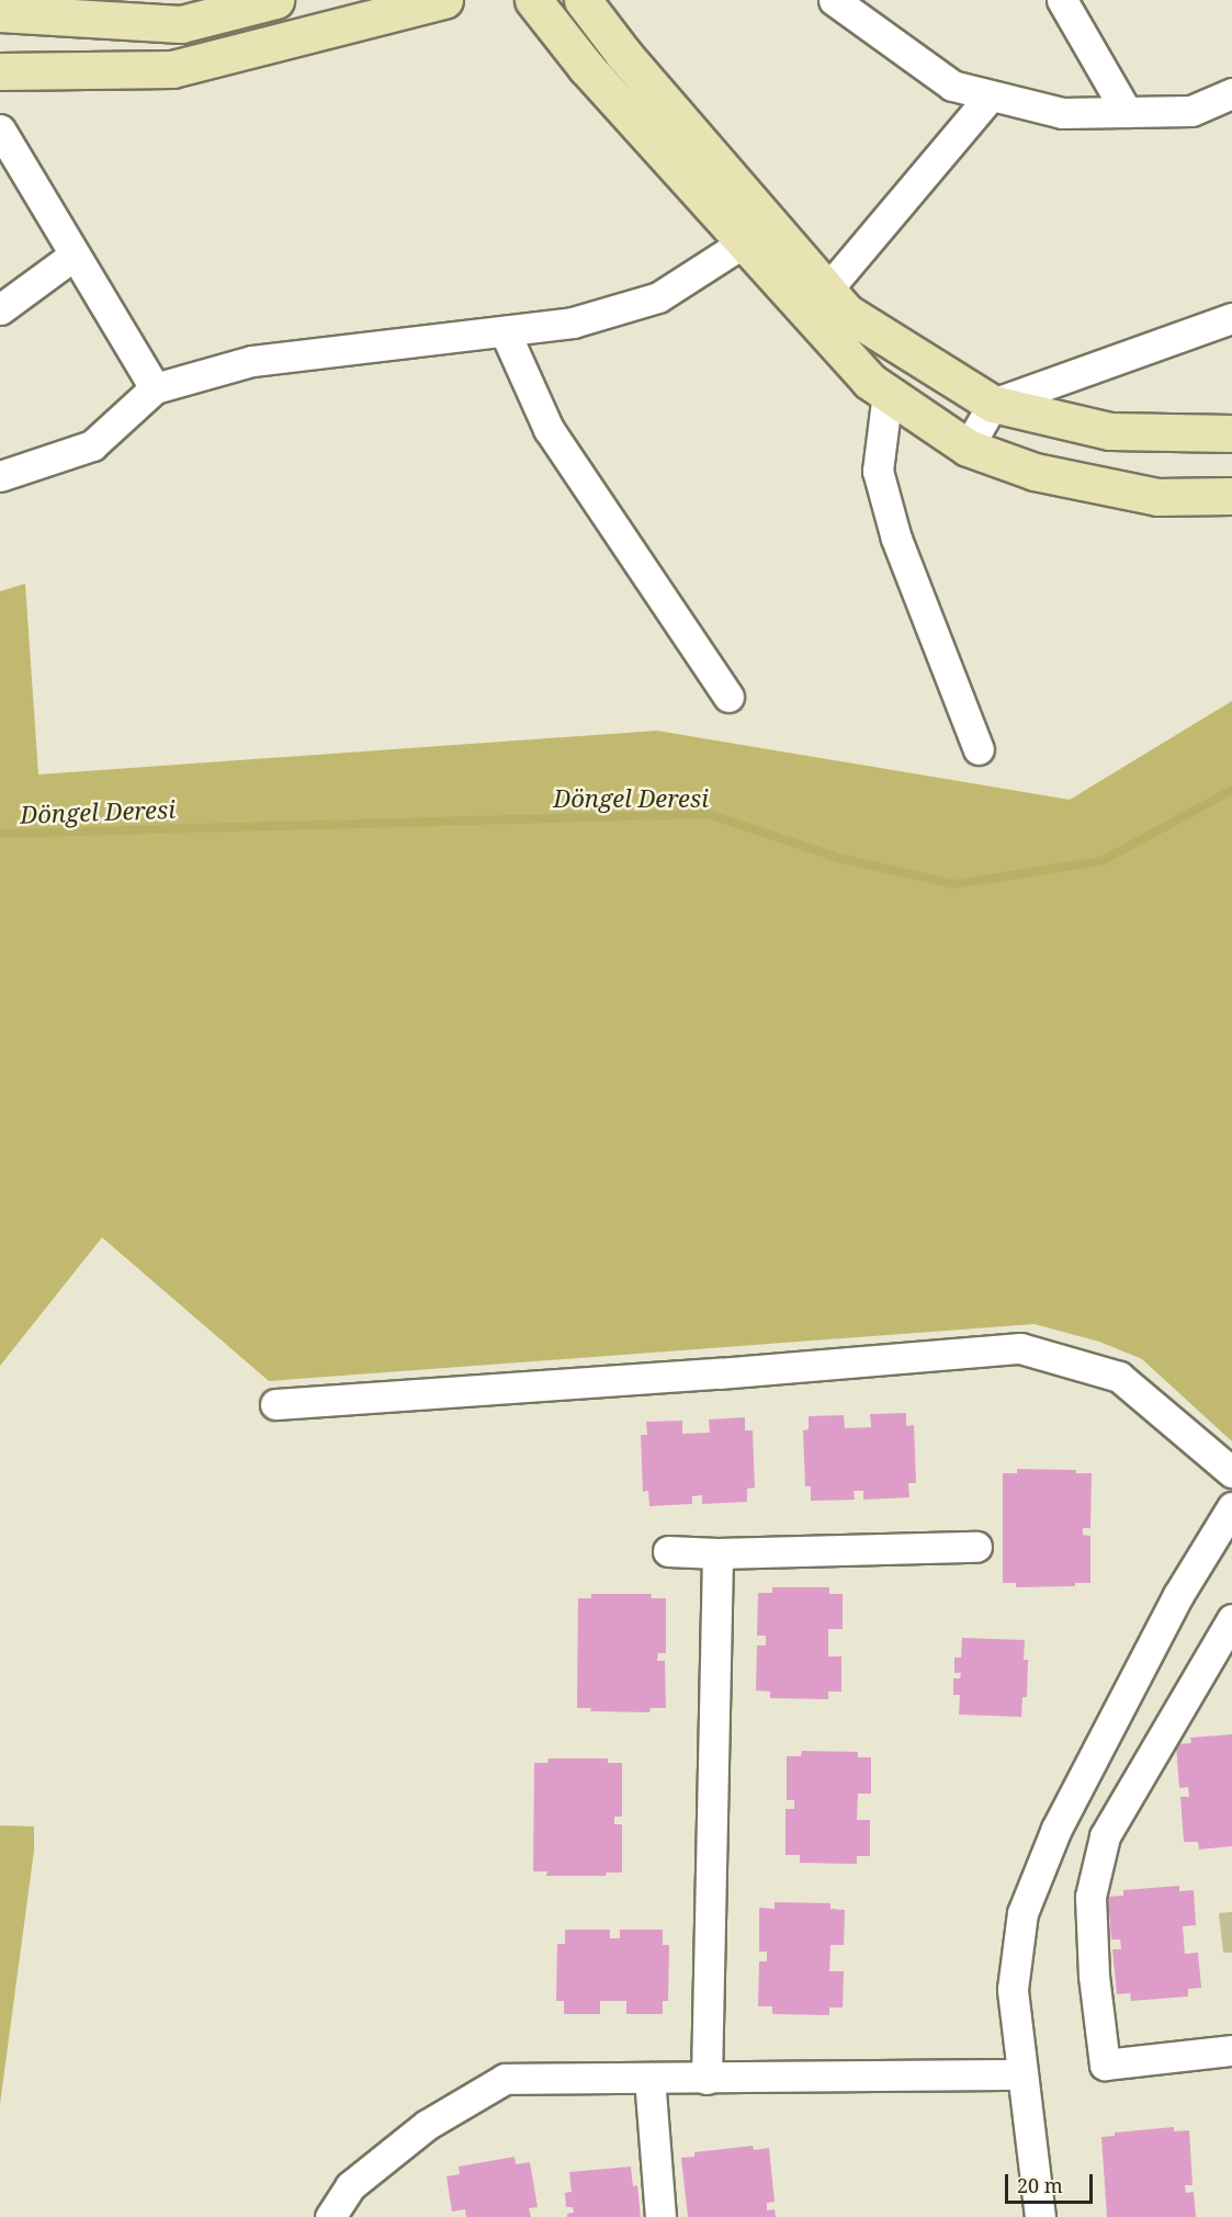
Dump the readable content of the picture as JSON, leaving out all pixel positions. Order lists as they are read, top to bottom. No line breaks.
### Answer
{"water":["Döngel Deresi"],"scale_bar":"20 m"}
